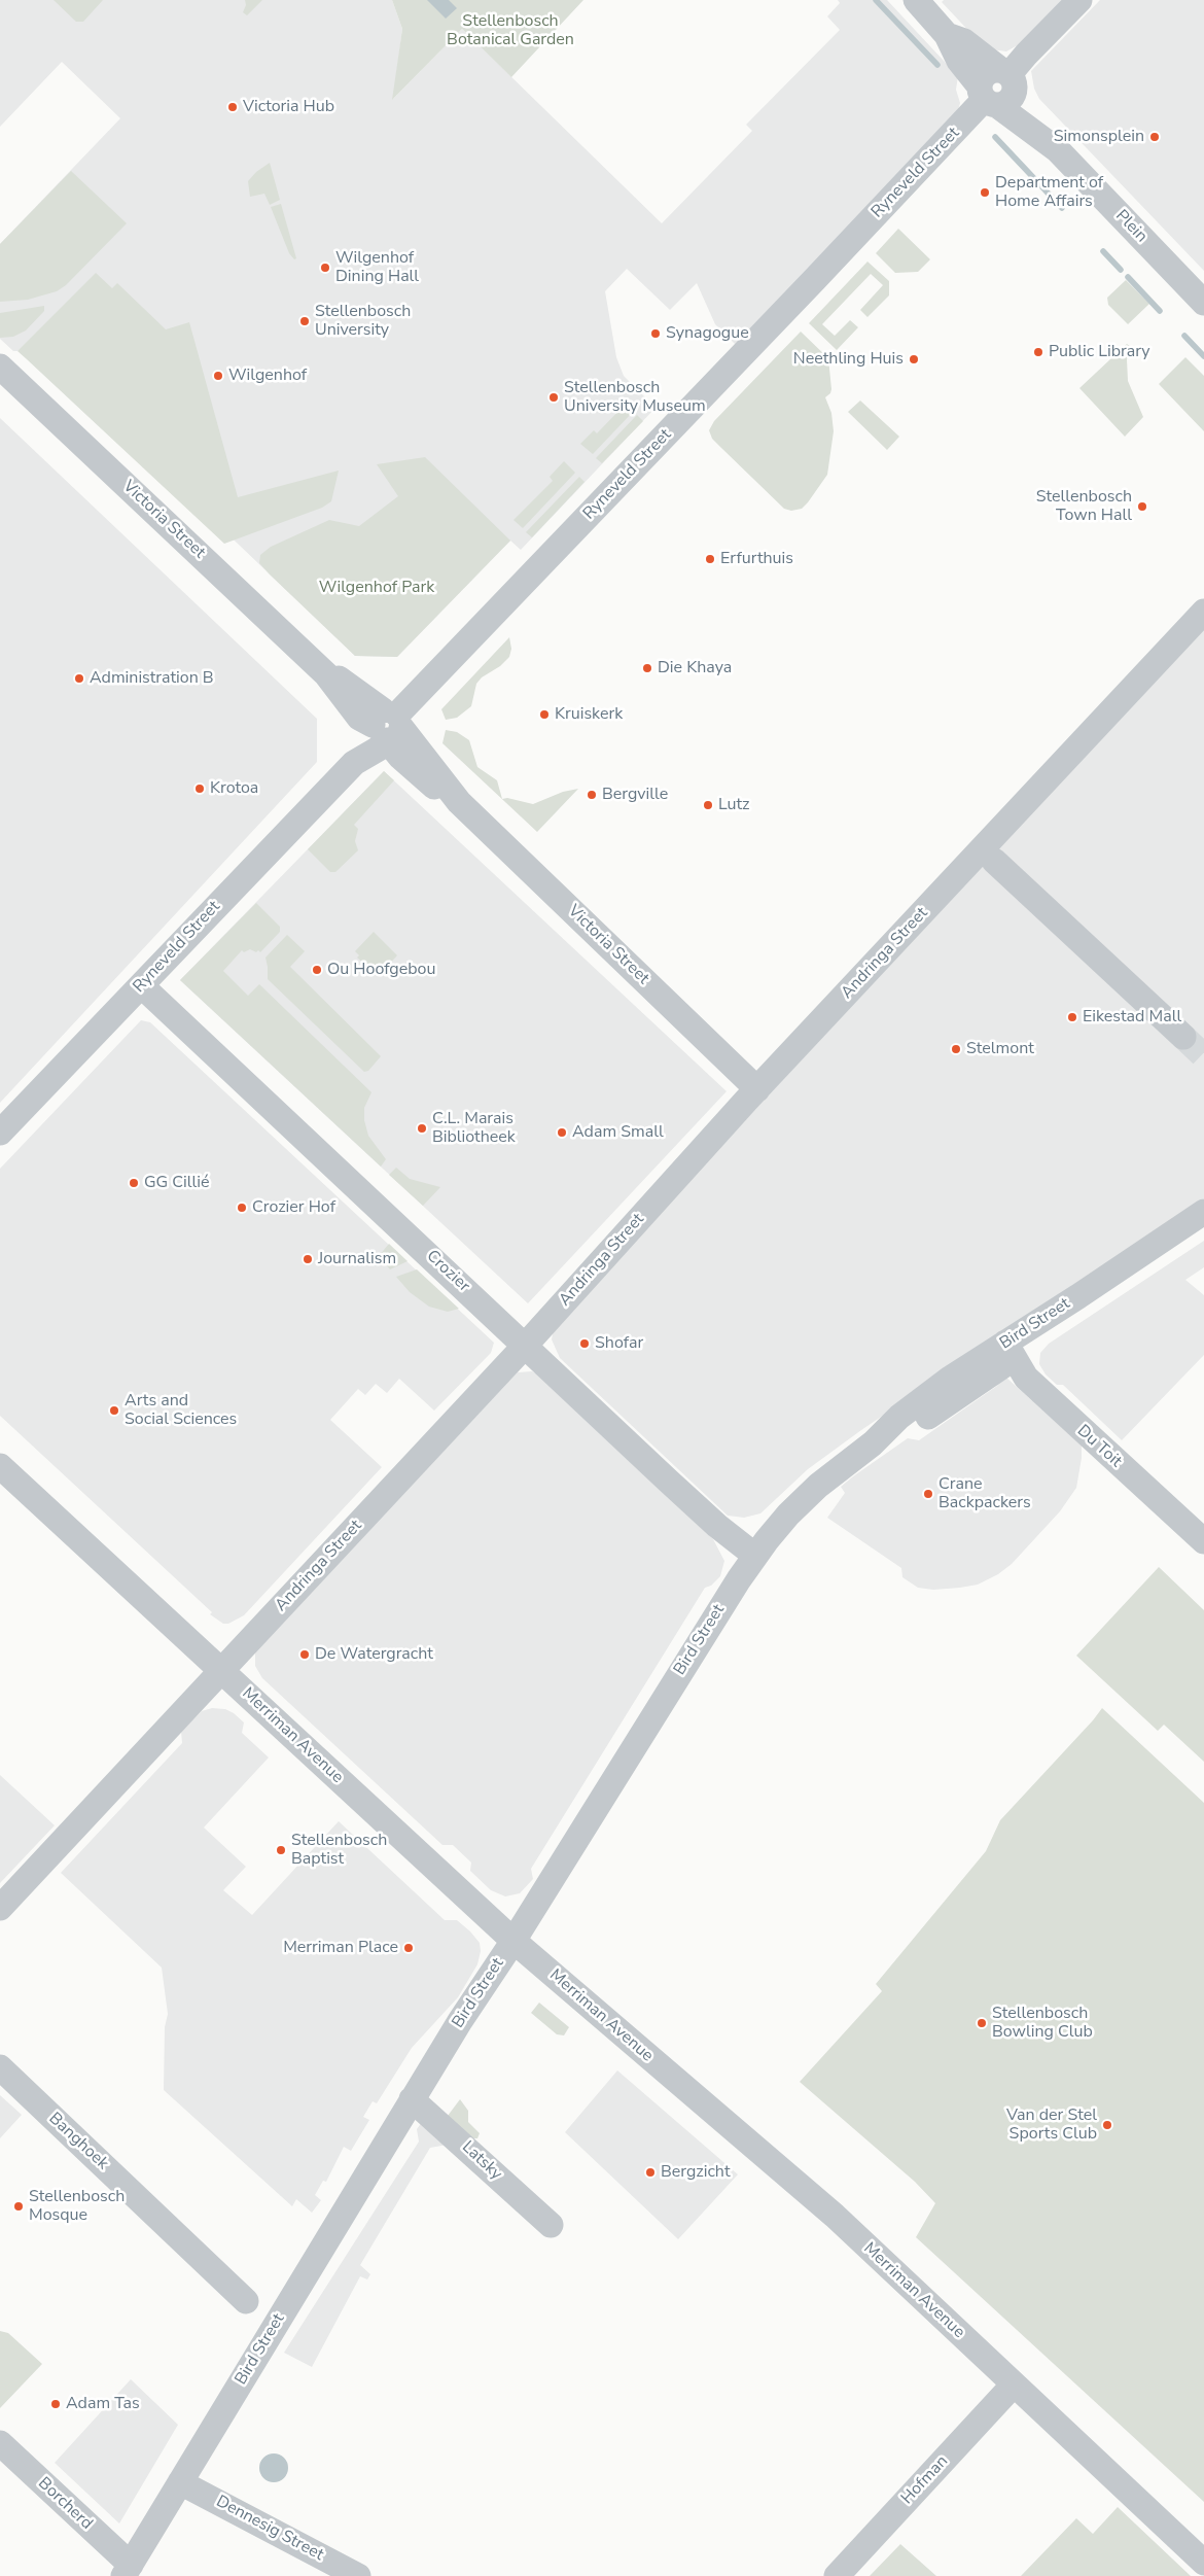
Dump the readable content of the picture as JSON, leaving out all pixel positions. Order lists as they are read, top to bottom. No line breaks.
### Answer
{"streets":{"street":["Ryneveld Street","Plein","Victoria Street","Andringa Street","Crozier","Bird Street","Du Toit","Merriman Avenue","Banghoek","Latsky","Hofman","Borcherd","Dennesig Street"]},"crossings":[["Ryneveld Street","Plein"],["Ryneveld Street","Victoria Street"],["Ryneveld Street","Crozier"],["Victoria Street","Andringa Street"],["Andringa Street","Crozier"],["Andringa Street","Merriman Avenue"],["Crozier","Bird Street"],["Bird Street","Du Toit"],["Bird Street","Merriman Avenue"],["Bird Street","Latsky"],["Bird Street","Borcherd"],["Bird Street","Dennesig Street"],["Merriman Avenue","Hofman"]],"parks":["Stellenbosch Botanical Garden","Wilgenhof Park"],"places":["Victoria Hub","Simonsplein","Department of Home Affairs","Wilgenhof Dining Hall","Stellenbosch University","Synagogue","Public Library","Neethling Huis","Wilgenhof","Stellenbosch University Museum","Stellenbosch Town Hall","Erfurthuis","Die Khaya","Administration B","Kruiskerk","Krotoa","Bergville","Lutz","Ou Hoofgebou","Eikestad Mall","Stelmont","C.L. Marais Bibliotheek","Adam Small","GG Cillié","Crozier Hof","Journalism","Shofar","Arts and Social Sciences","Crane Backpackers","De Watergracht","Stellenbosch Baptist","Merriman Place","Stellenbosch Bowling Club","Van der Stel Sports Club","Bergzicht","Stellenbosch Mosque","Adam Tas"]}
